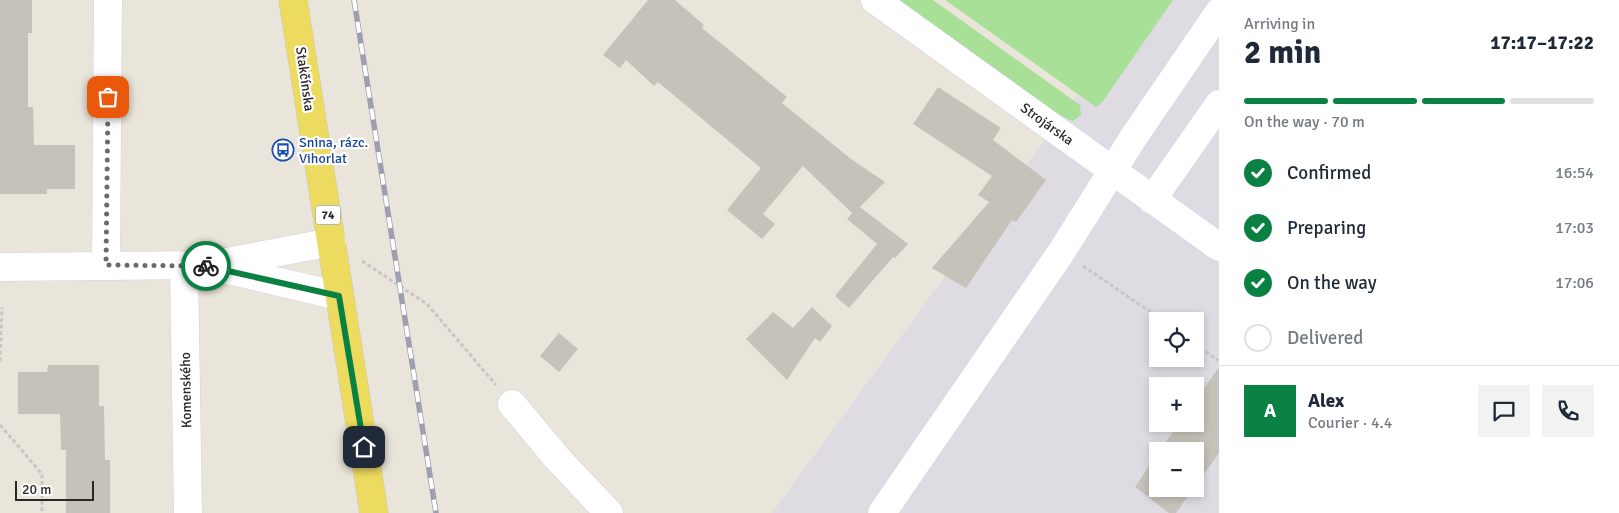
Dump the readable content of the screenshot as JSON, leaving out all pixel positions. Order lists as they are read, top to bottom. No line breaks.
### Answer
{"streets":{"main road":["Stakčínska","74"],"street":["Strojárska","Komenského"]},"places":{"bus stop":["Snina, rázc. Vihorlat"]},"scale_bar":"20 m","page":{"heading":["2 min","Arriving in","17:17–17:22"],"panel":["Alex","Courier · 4.4"],"bar":"On the way · 70 m","list":[["Confirmed","16:54"],["Preparing","17:03"],["On the way","17:06"],"Delivered"],"map_buttons":["+","−"],"round":"A","scale":"20 m"}}
